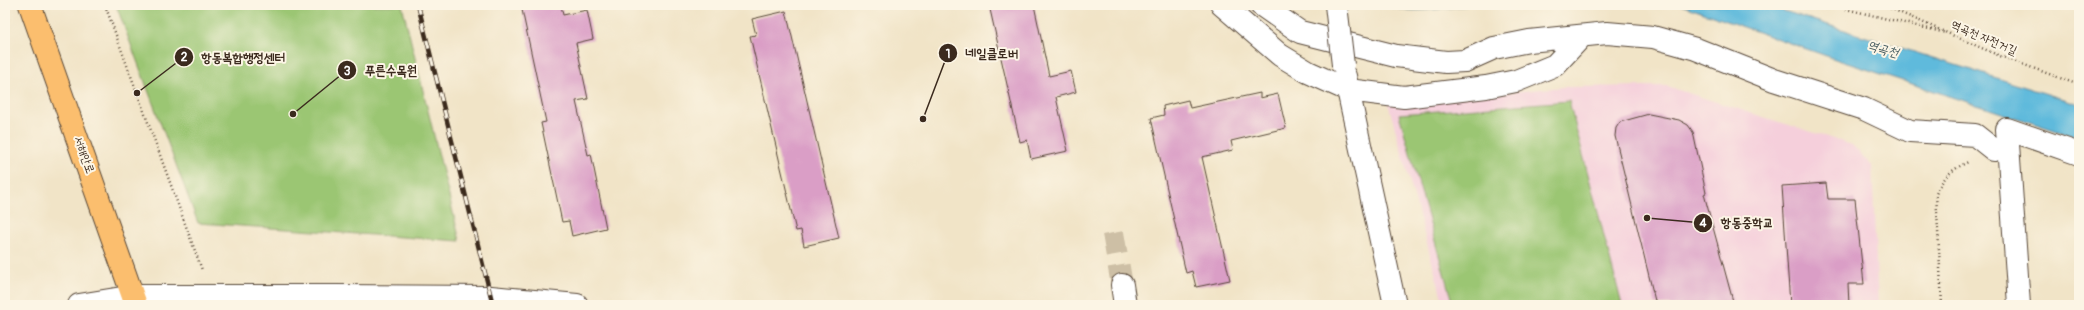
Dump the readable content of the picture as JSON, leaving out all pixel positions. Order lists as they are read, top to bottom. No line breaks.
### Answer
{"streets":{"main road":["서해안로"],"path":["역곡천 자전거길"]},"water":["역곡천"],"places":["항동복합행정센터","푸른수목원","네일클로버","항동중학교"]}
